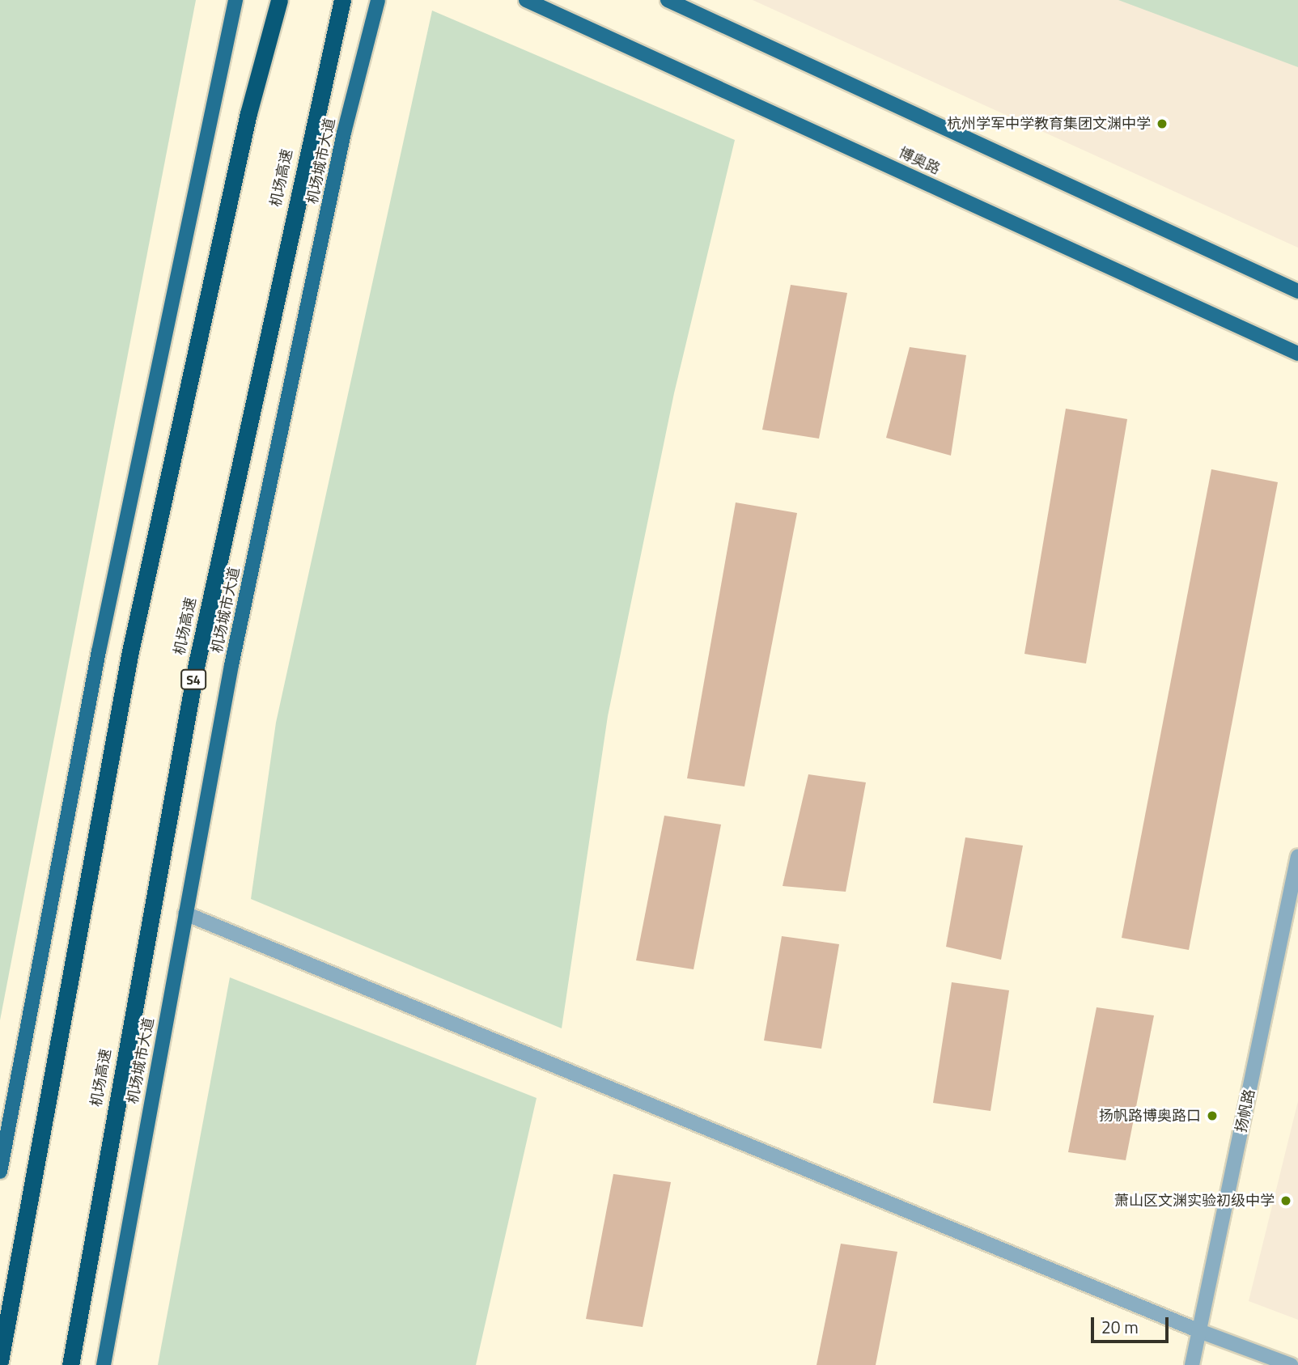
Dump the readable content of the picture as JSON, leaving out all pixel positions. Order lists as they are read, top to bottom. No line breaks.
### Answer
{"streets":{"highway":["机场高速","S4"],"main road":["机场城市大道","博奥路"],"street":["扬帆路"]},"places":["杭州学军中学教育集团文渊中学","扬帆路博奥路口","萧山区文渊实验初级中学"],"scale_bar":"20 m"}
